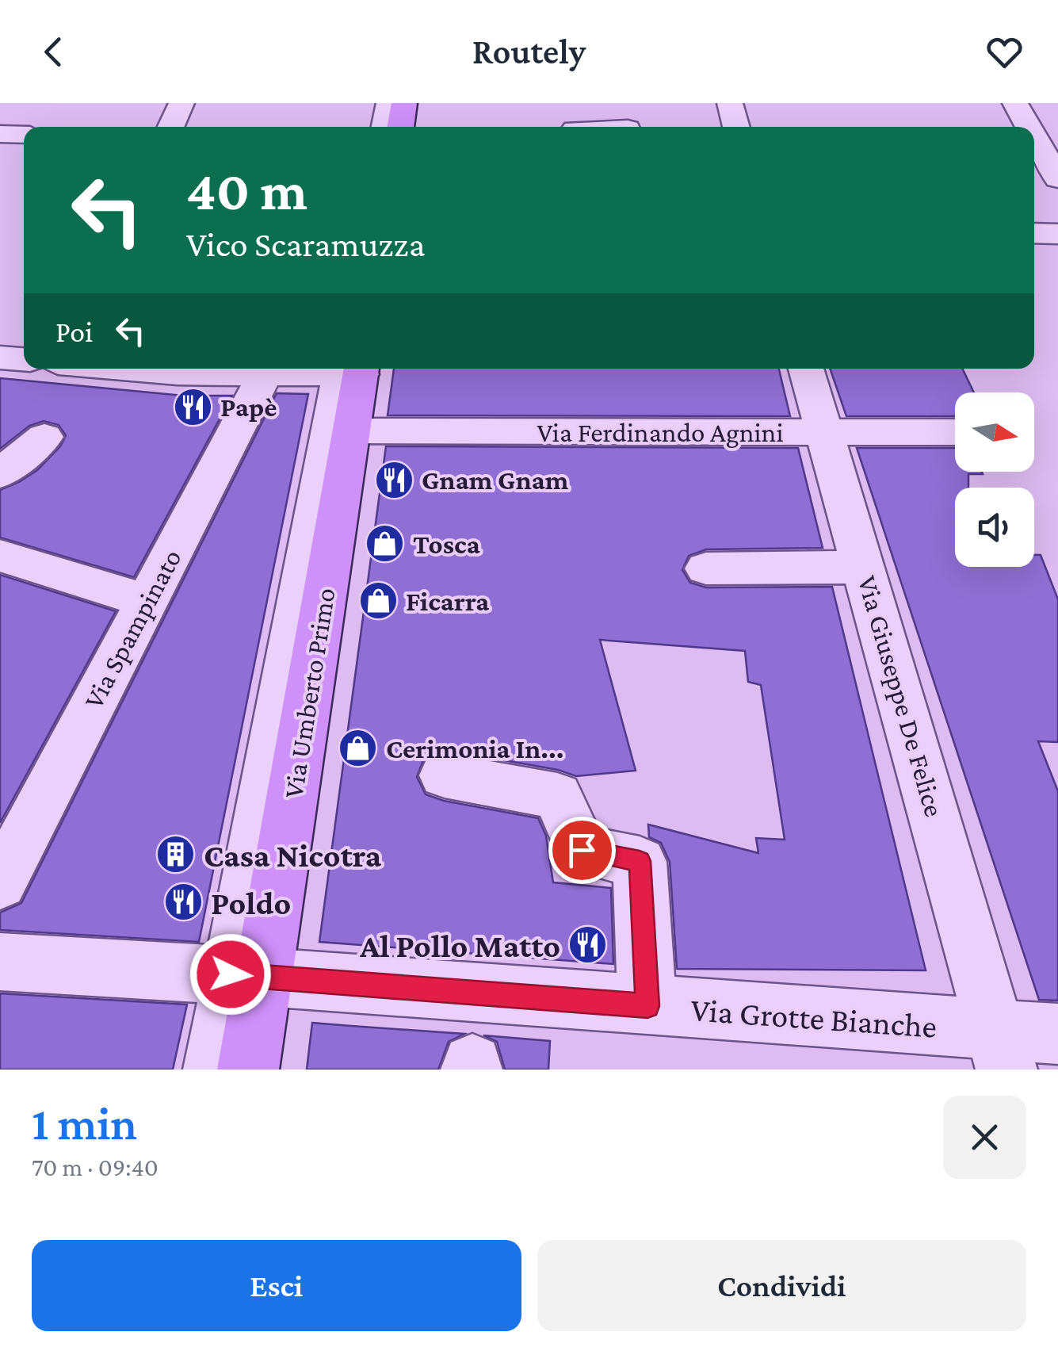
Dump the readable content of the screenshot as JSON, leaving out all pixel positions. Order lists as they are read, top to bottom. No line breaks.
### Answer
{"streets":{"main road":["Via Umberto Primo"],"street":["Via Ferdinando Agnini","Via Spampinato","Via Giuseppe De Felice","Via Grotte Bianche"]},"crossings":[["Via Ferdinando Agnini","Via Umberto Primo"],["Via Ferdinando Agnini","Via Giuseppe De Felice"],["Via Umberto Primo","Via Grotte Bianche"],["Via Giuseppe De Felice","Via Grotte Bianche"]],"places":{"restaurant":["Papè","Gnam Gnam","Poldo","Al Pollo Matto"],"shop":["Tosca","Ficarra","Cerimonia In..."],"building":["Casa Nicotra"]},"north":"right","page":{"header":"Routely","turn":["40 m","Vico Scaramuzza"],"then":"Poi","heading":["1 min","70 m · 09:40"],"buttons":["Esci","Condividi"]}}
